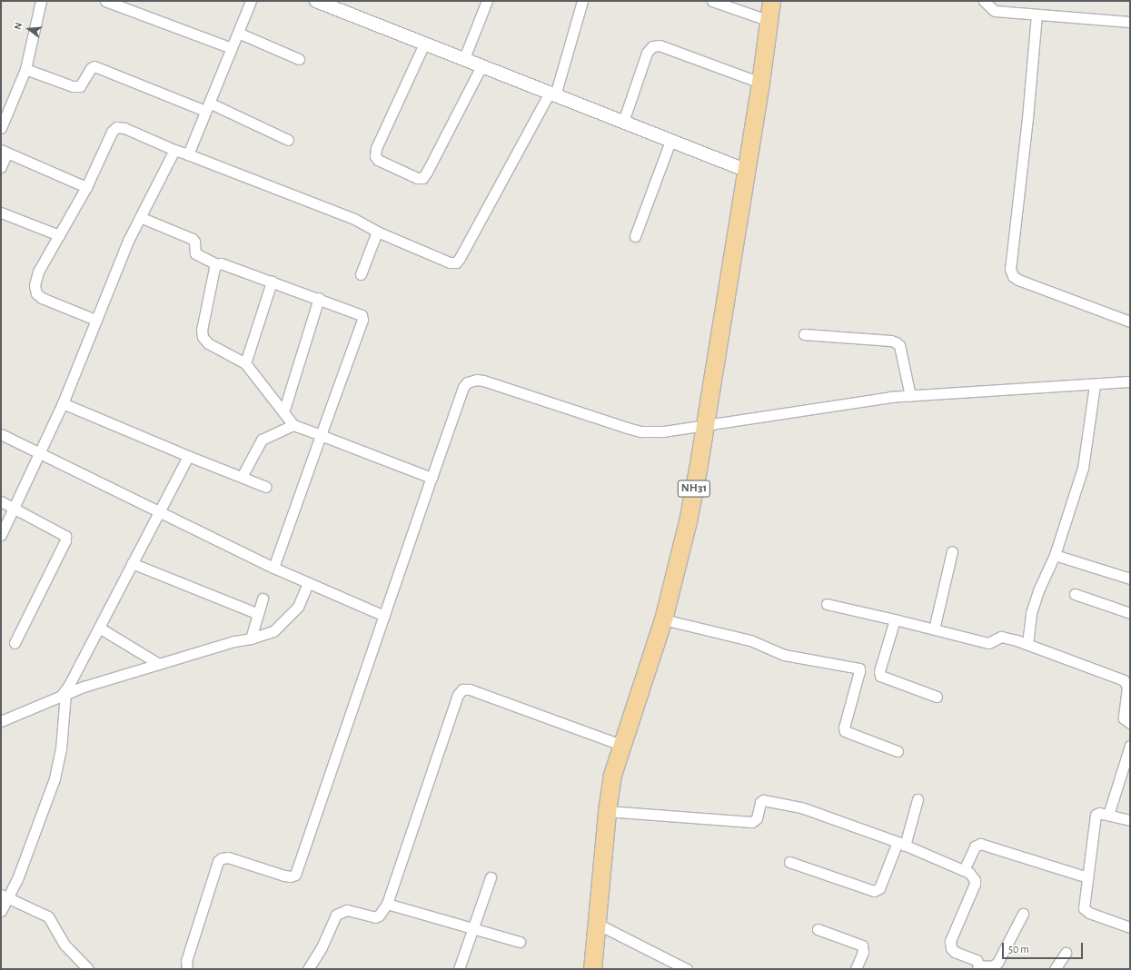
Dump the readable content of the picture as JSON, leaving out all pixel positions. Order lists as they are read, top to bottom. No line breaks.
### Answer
{"streets":{"highway":["NH31"]},"scale_bar":"50 m","north":"left"}
